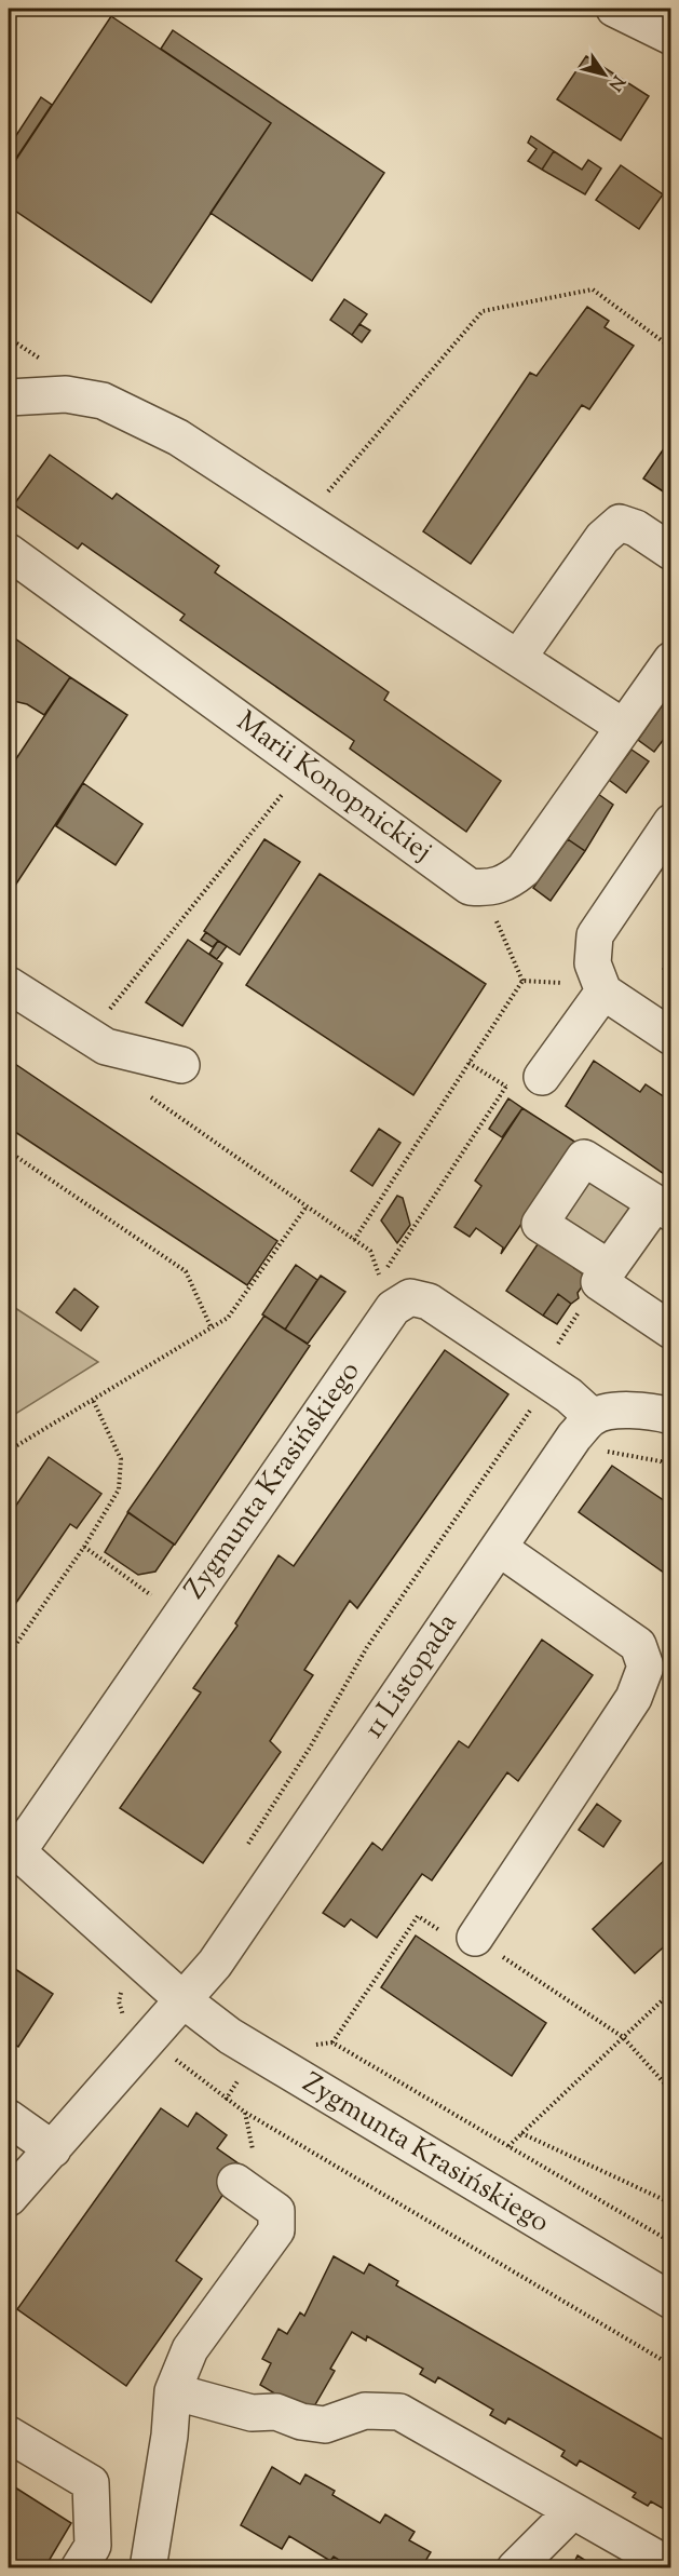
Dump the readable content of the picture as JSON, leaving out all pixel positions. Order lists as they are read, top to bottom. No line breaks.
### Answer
{"streets":{"street":["Marii Konopnickiej","Zygmunta Krasińskiego","11 Listopada"]},"crossings":[["Zygmunta Krasińskiego","11 Listopada"]],"north":"bottom right"}
